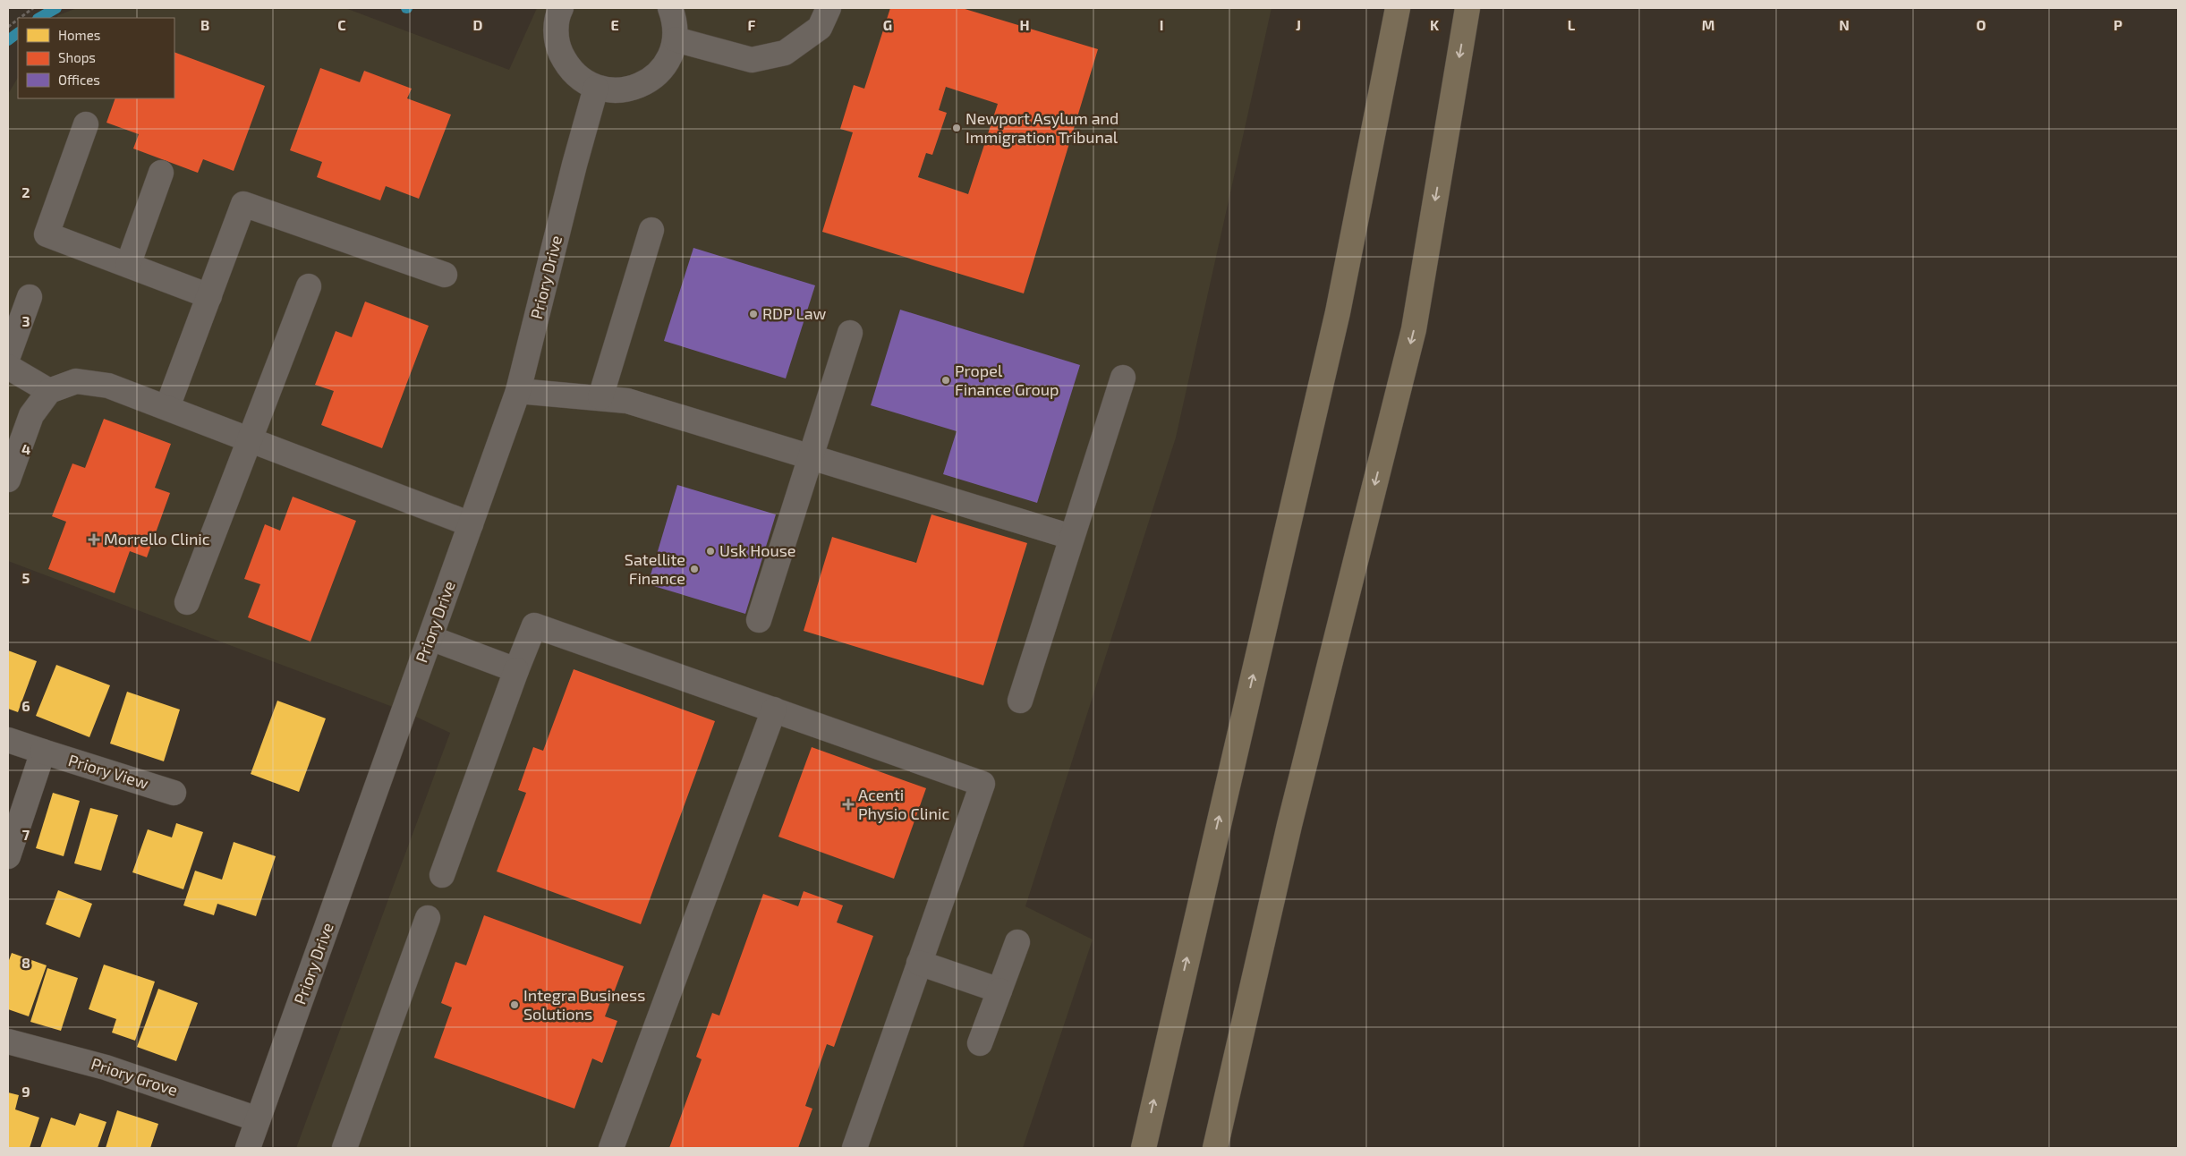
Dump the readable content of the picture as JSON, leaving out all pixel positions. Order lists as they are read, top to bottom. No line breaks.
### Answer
{"streets":{"street":["Priory Drive","Priory View","Priory Grove"]},"crossings":[["Priory Drive","Priory Grove"]],"places":{"other":["Newport Asylum and Immigration Tribunal","RDP Law","Propel Finance Group","Usk House","Satellite Finance","Integra Business Solutions"],"health":["Morrello Clinic","Acenti Physio Clinic"]},"legend":["Homes","Shops","Offices"],"grid":{"columns":["B","C","D","E","F","G","H","I","J","K","L","M","N","O","P"],"rows":["2","3","4","5","6","7","8","9"]}}
